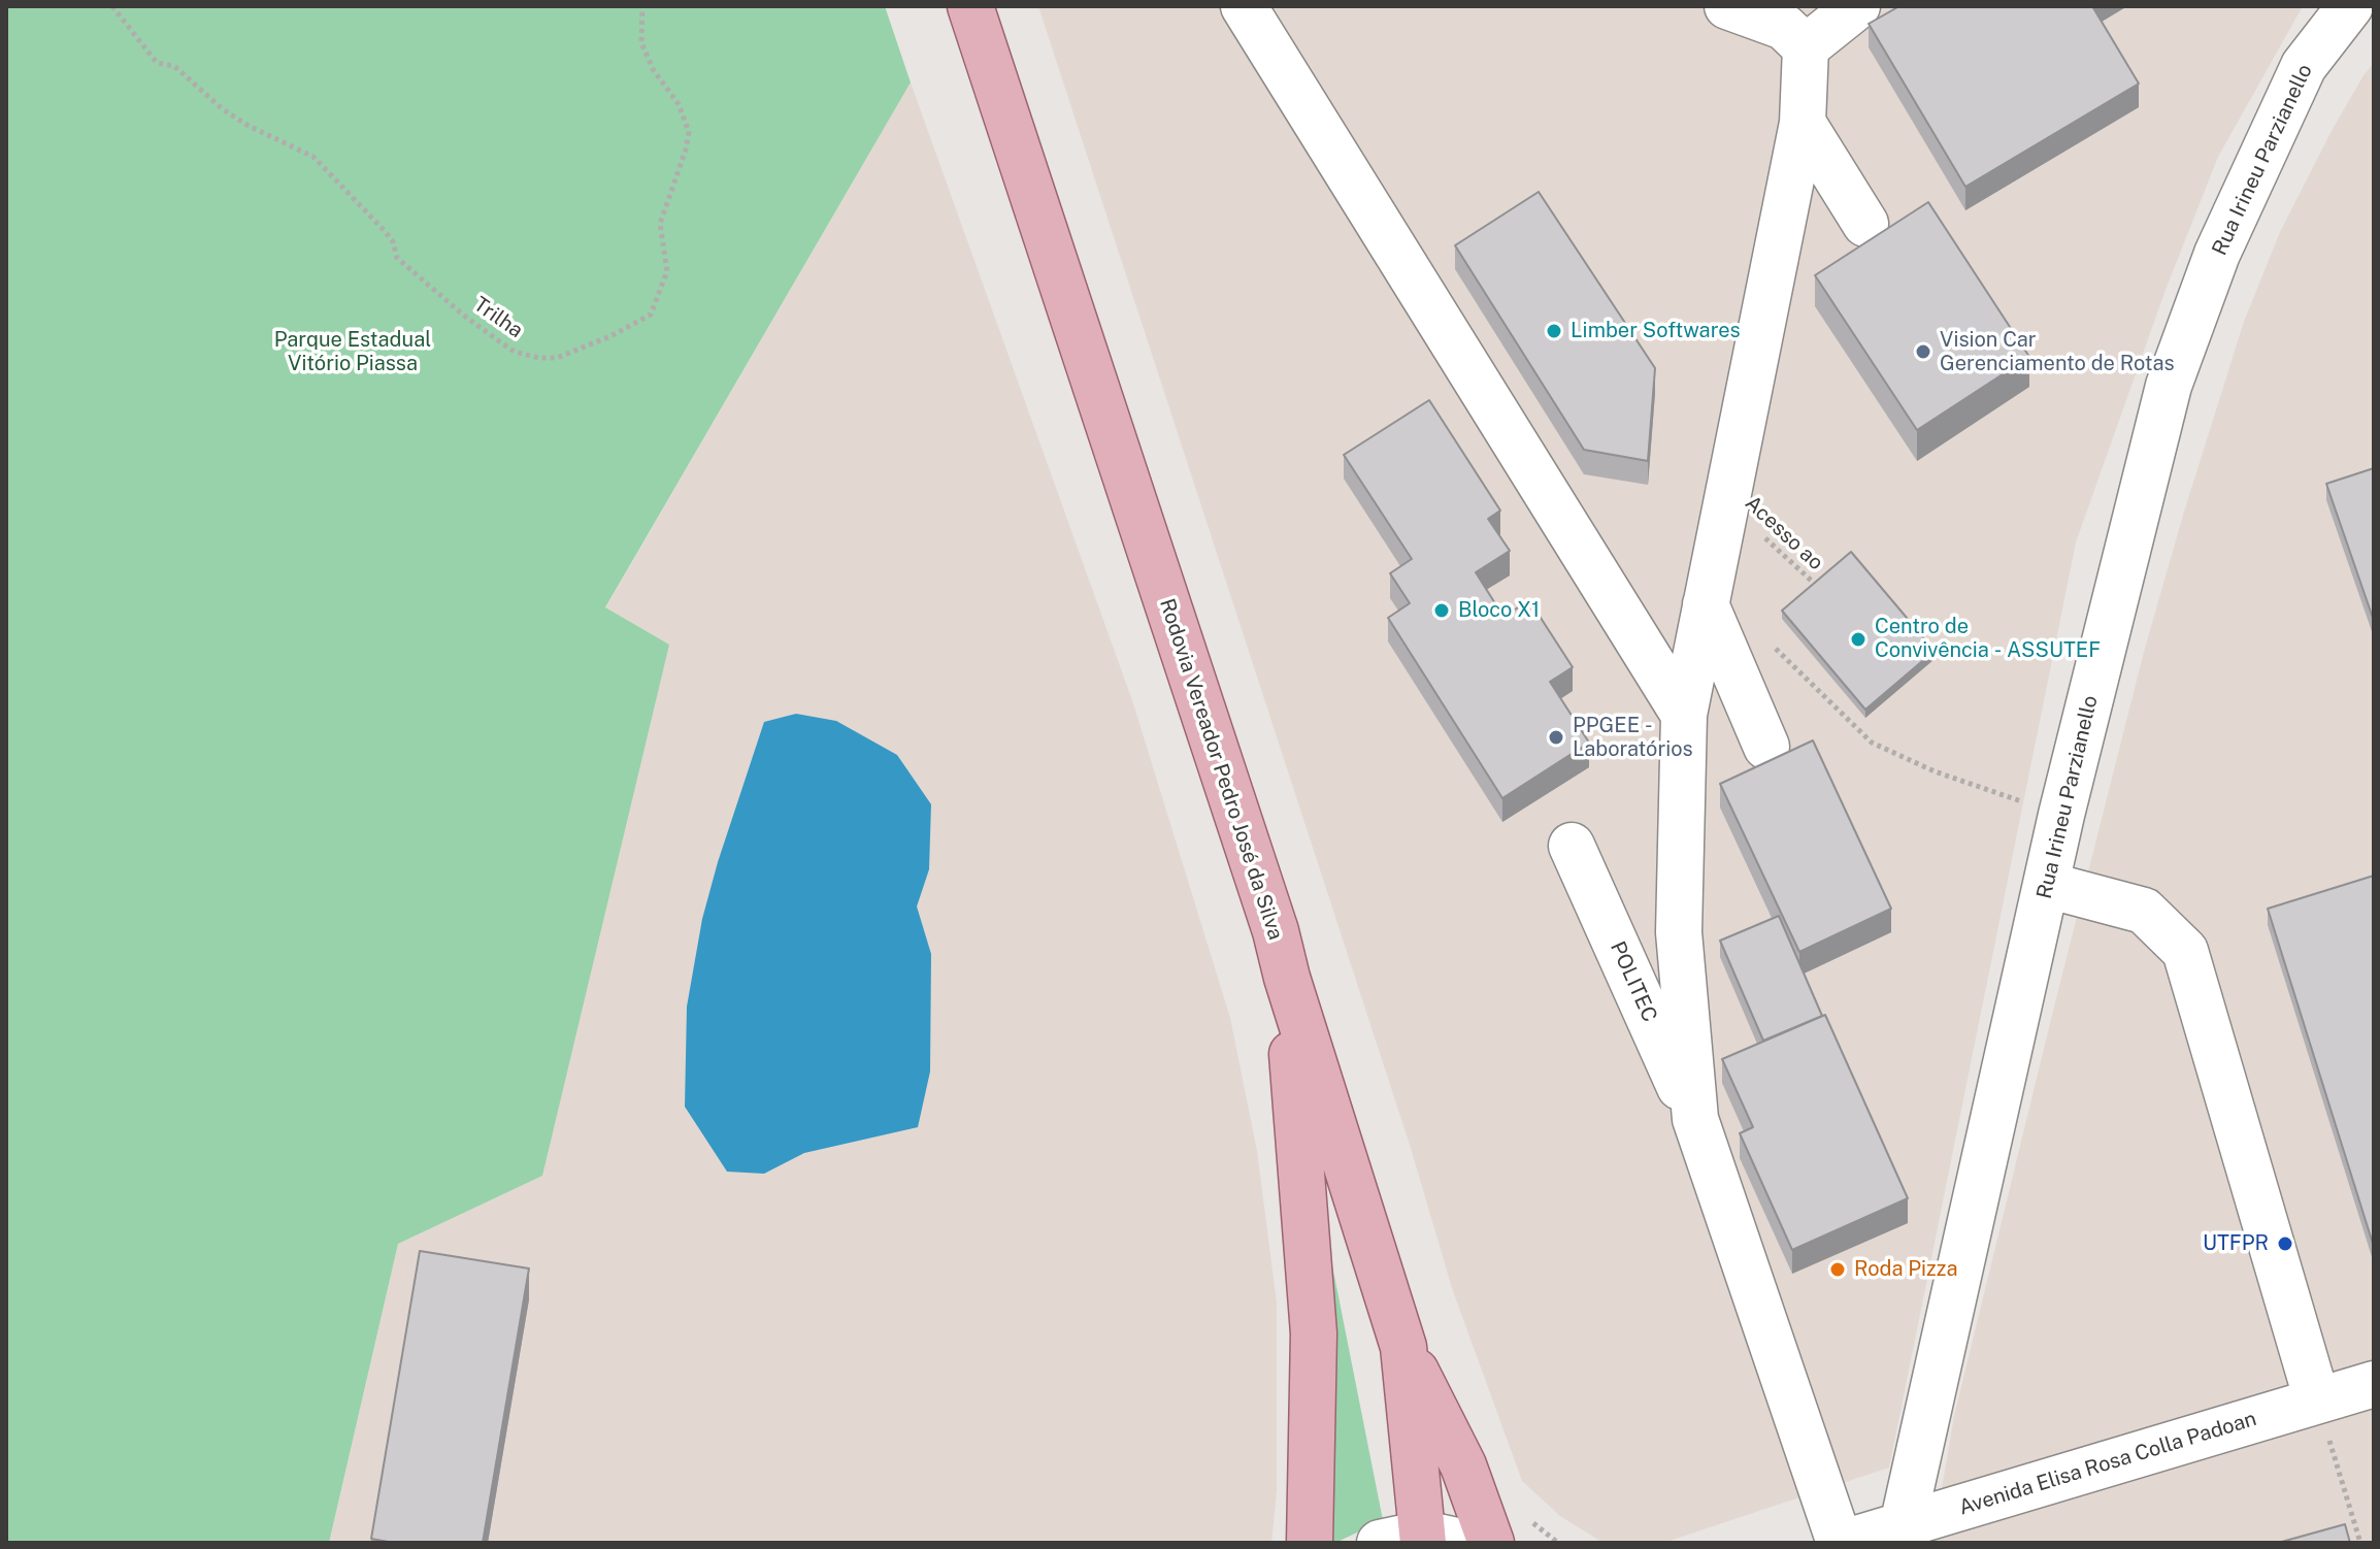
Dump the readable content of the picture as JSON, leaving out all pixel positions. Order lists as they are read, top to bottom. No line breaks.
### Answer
{"streets":{"main road":["Rodovia Vereador Pedro José da Silva"],"street":["Rua Irineu Parzianello","POLITEC","Avenida Elisa Rosa Colla Padoan"],"path":["Trilha","Acesso ao"]},"crossings":[["Rua Irineu Parzianello","Avenida Elisa Rosa Colla Padoan"]],"parks":["Parque Estadual Vitório Piassa"],"places":["Limber Softwares","Vision Car Gerenciamento de Rotas","Bloco X1","Centro de Convivência - ASSUTEF","PPGEE - Laboratórios","UTFPR","Roda Pizza"]}
